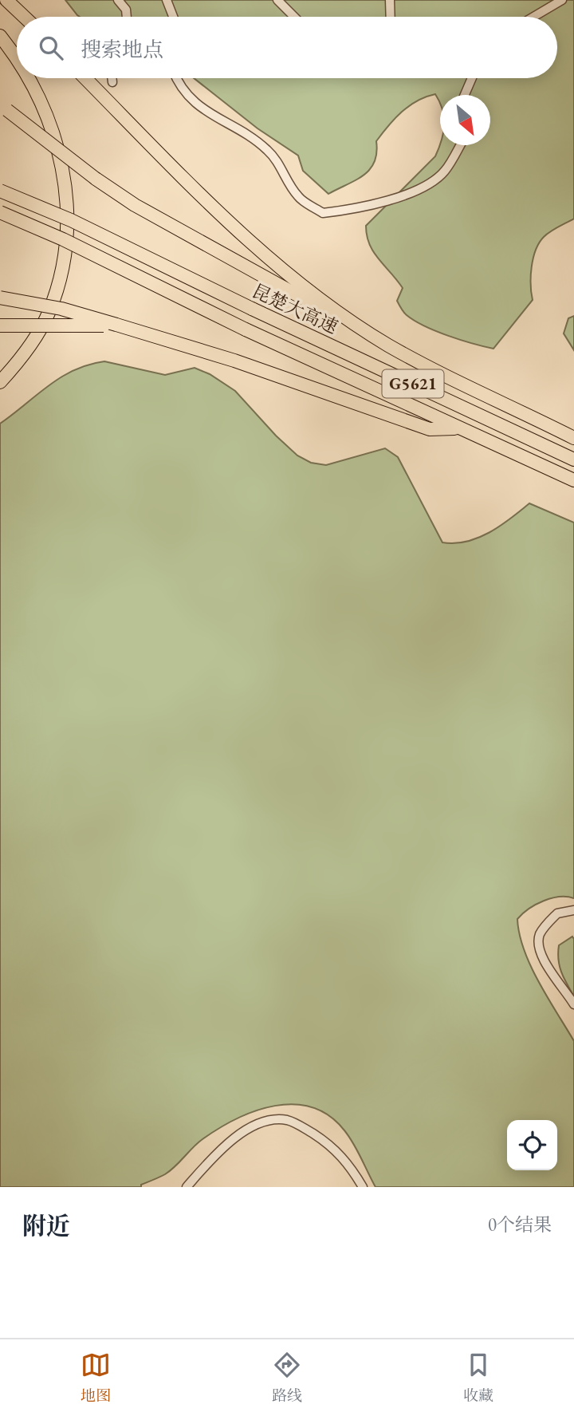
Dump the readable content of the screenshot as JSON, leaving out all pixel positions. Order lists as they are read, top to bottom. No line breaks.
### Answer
{"streets":{"highway":["昆楚大高速","G5621"]},"north":"bottom right","page":{"search":"搜索地点","heading":["附近","0个结果"],"nav":["地图","路线","收藏"]}}
